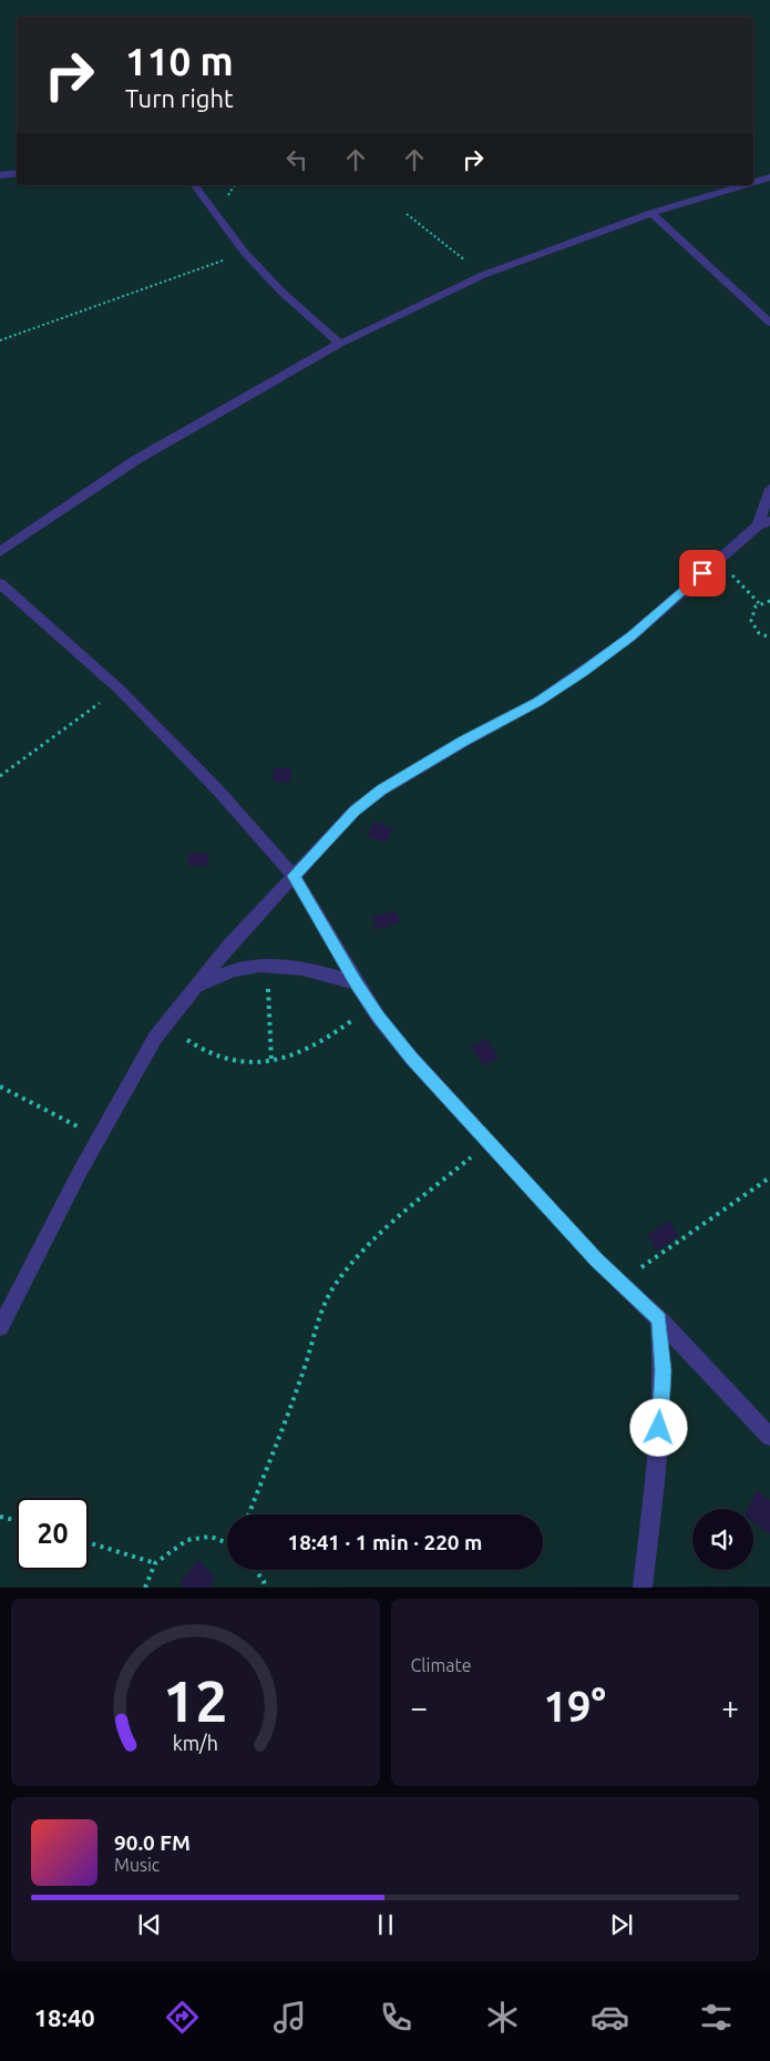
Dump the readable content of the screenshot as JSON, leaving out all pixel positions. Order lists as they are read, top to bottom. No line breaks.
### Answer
{"page":{"turn":["110 m","Turn right"],"limit":"20","trip":"18:41 · 1 min · 220 m","tile":"Climate","heat":["−","19°","+"],"song":["90.0 FM","Music"],"tabs":"18:40","gauge":["12","km/h"]}}
